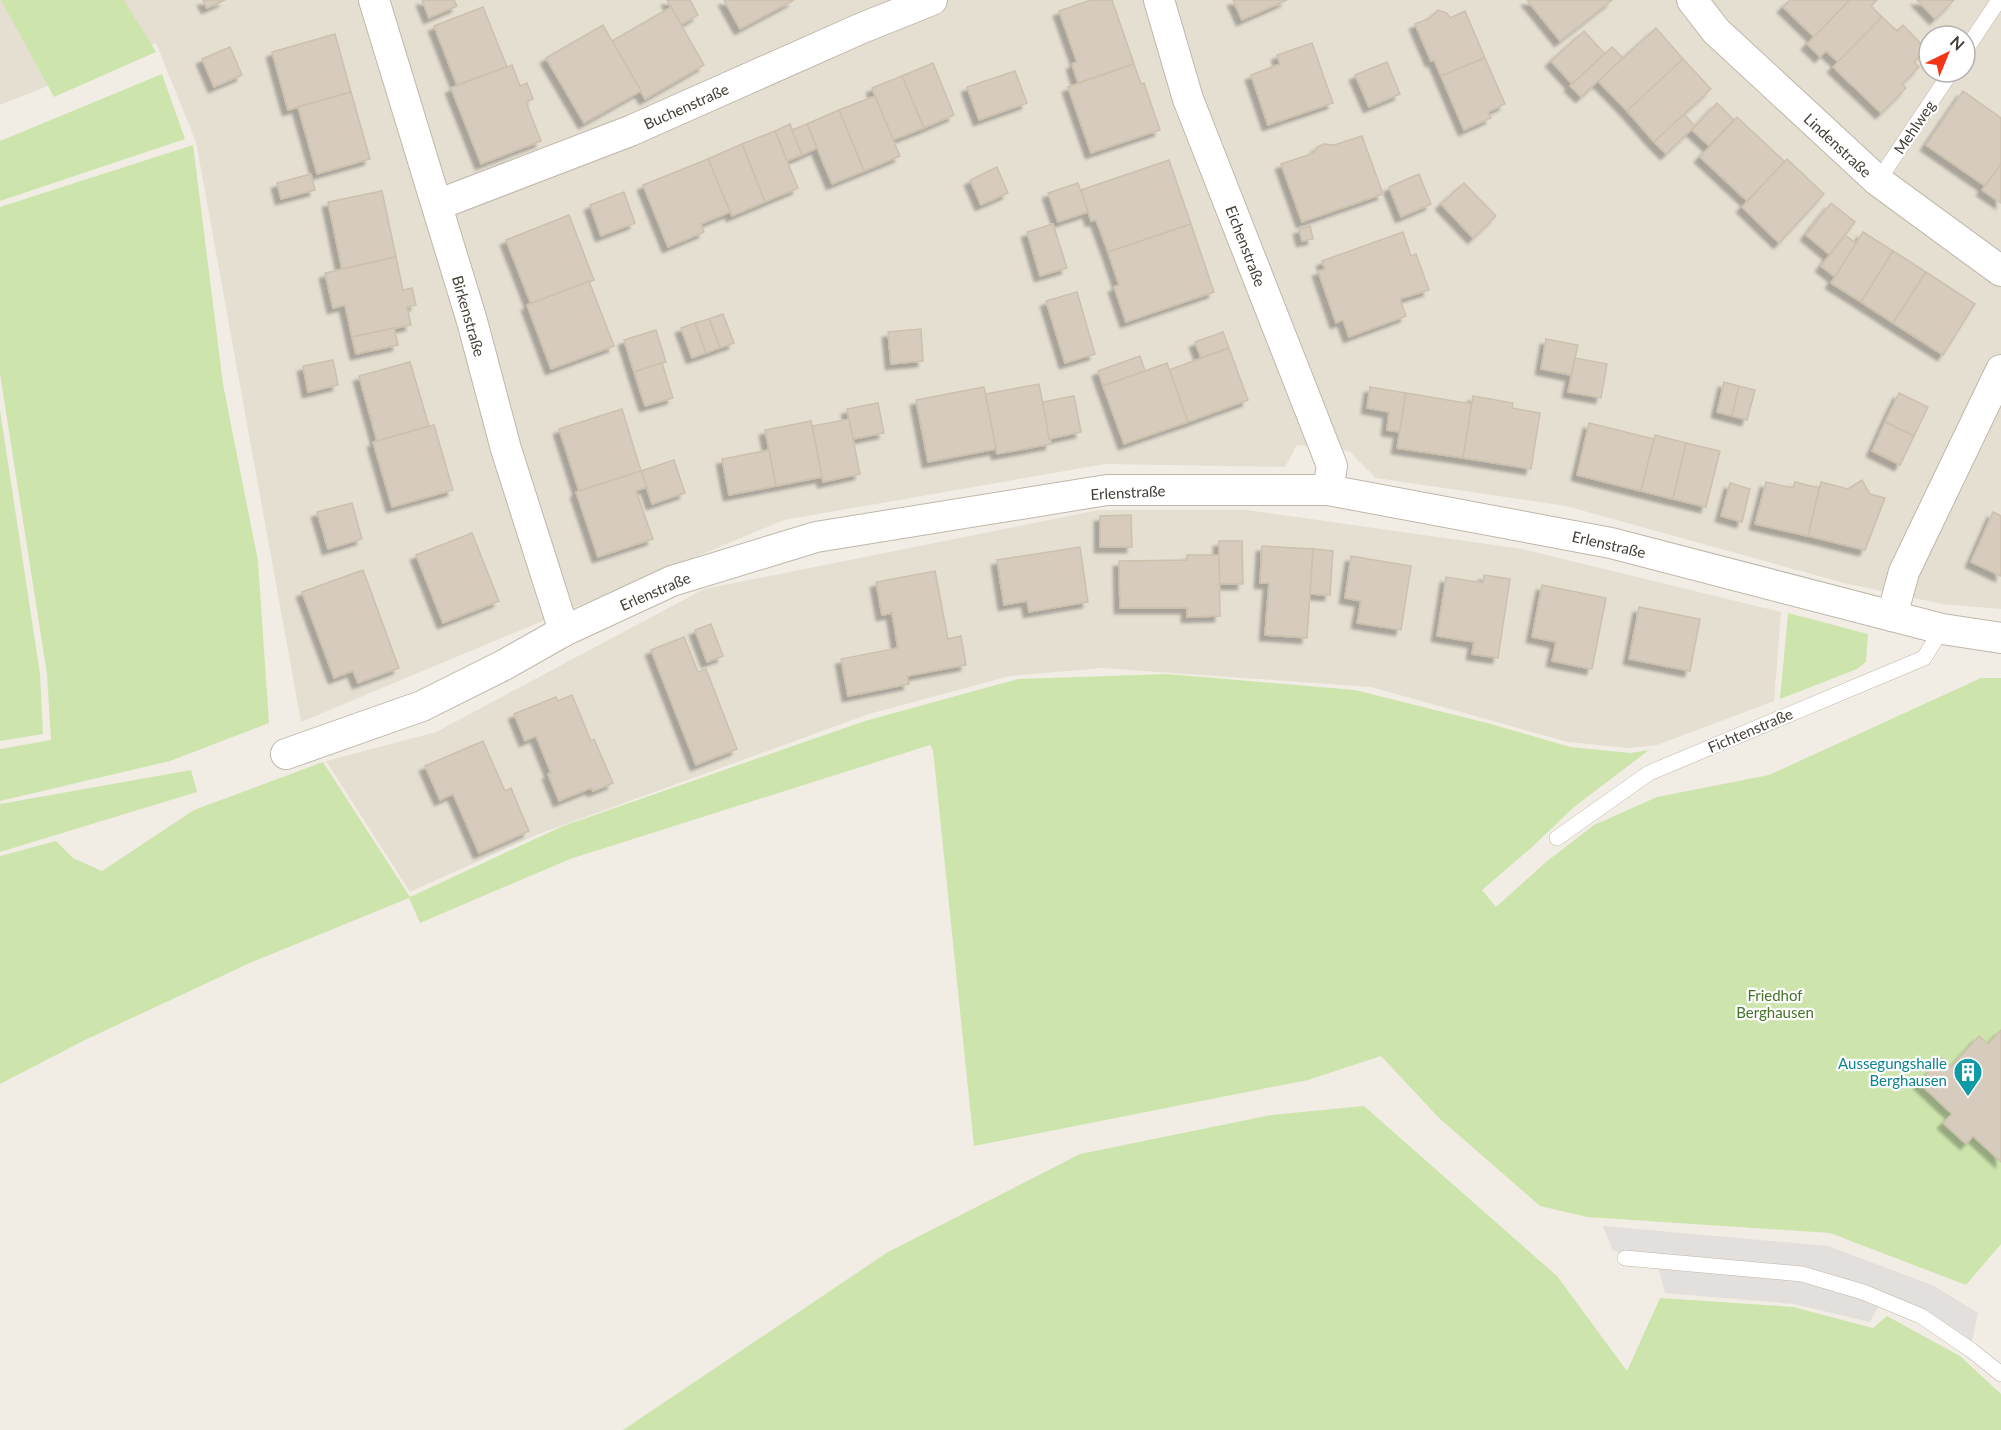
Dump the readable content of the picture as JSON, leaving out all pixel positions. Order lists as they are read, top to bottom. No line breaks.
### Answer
{"streets":{"street":["Buchenstraße","Lindenstraße","Eichenstraße","Birkenstraße","Erlenstraße"],"lane":["Mehlweg","Fichtenstraße"]},"crossings":[["Buchenstraße","Birkenstraße"],["Mehlweg","Lindenstraße"],["Eichenstraße","Erlenstraße"],["Birkenstraße","Erlenstraße"],["Erlenstraße","Fichtenstraße"]],"parks":["Friedhof Berghausen"],"places":{"building":["Aussegungshalle Berghausen"]},"north":"top right"}
